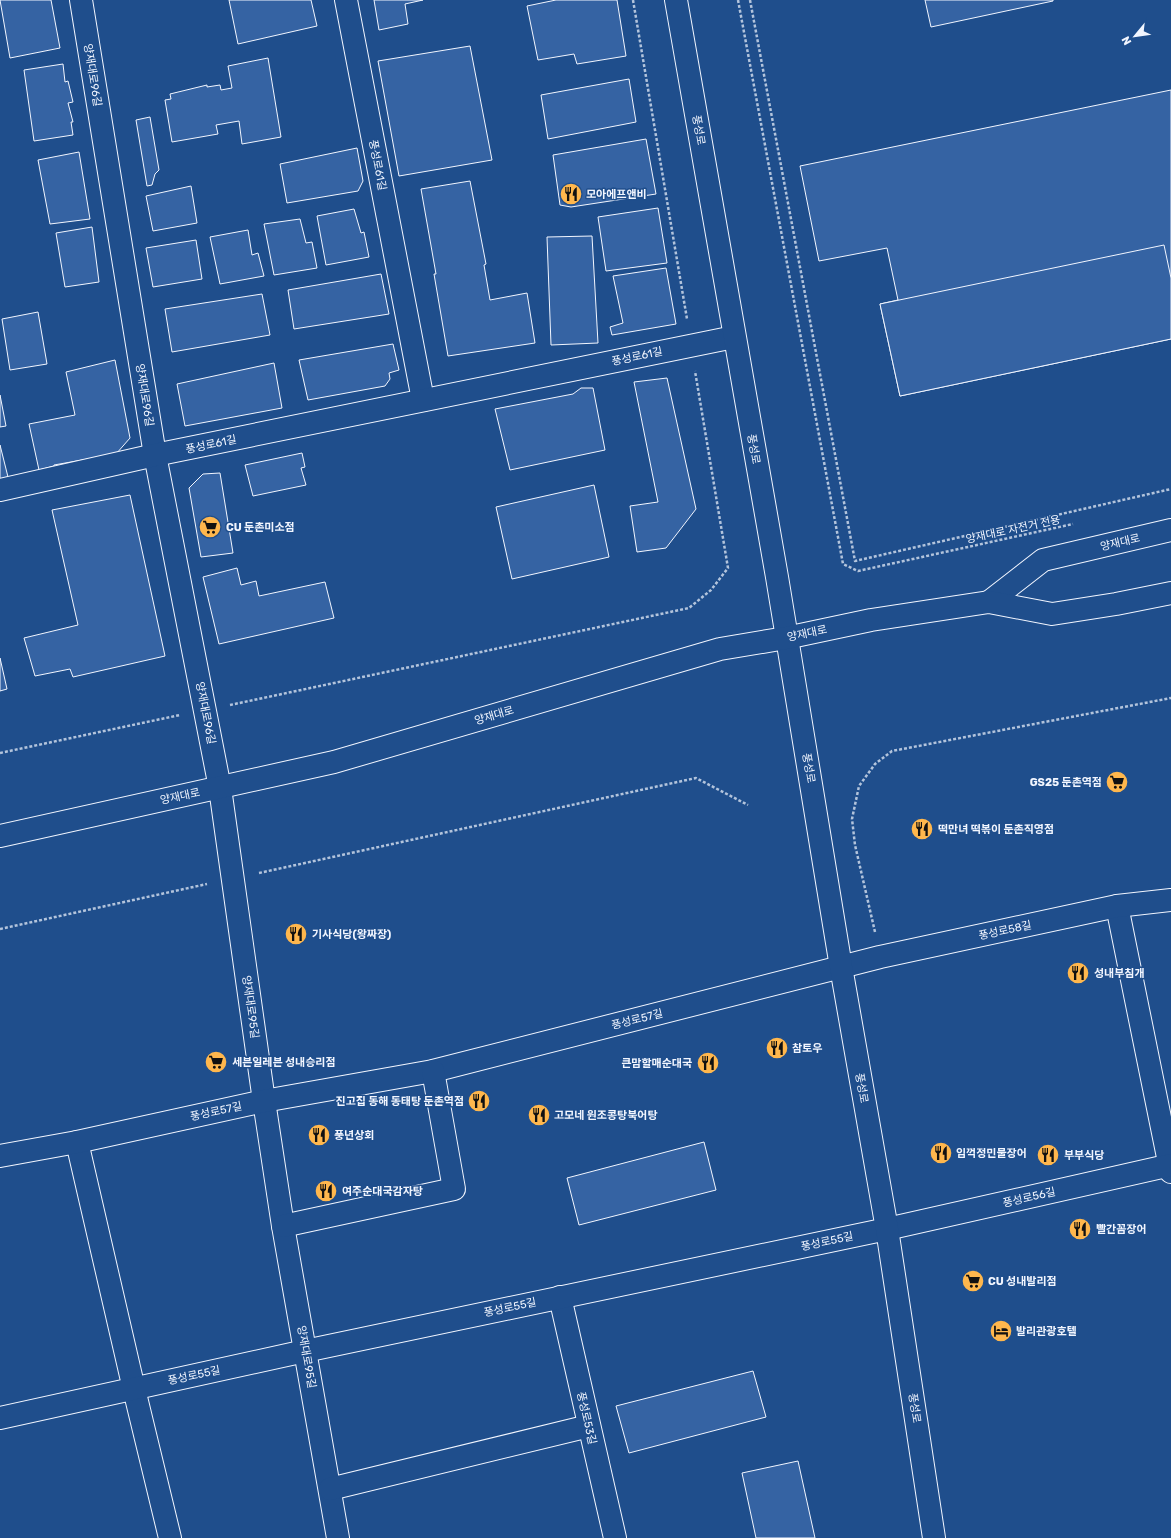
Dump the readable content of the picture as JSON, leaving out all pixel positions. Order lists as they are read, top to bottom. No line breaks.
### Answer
{"streets":{"street":["양재대로96길","풍성로","풍성로61길","양재대로","풍성로58길","양재대로95길","풍성로57길","풍성로56길","풍성로55길","풍성로53길"],"path":["양재대로 자전거 전용"]},"crossings":[["양재대로96길","풍성로61길"],["양재대로96길","양재대로"],["양재대로96길","양재대로95길"],["풍성로","풍성로61길"],["풍성로","양재대로"],["풍성로","풍성로58길"],["풍성로","풍성로57길"],["풍성로","풍성로56길"],["풍성로","풍성로55길"],["양재대로","양재대로95길"],["풍성로58길","풍성로57길"],["풍성로58길","풍성로56길"],["양재대로95길","풍성로57길"],["양재대로95길","풍성로55길"],["풍성로56길","풍성로55길"],["풍성로55길","풍성로53길"]],"places":{"restaurant":["모아에프앤비","떡만녀 떡볶이 둔촌직영점","기사식당(왕짜장)","성내부침개","참토우","큰맘할매순대국","진고집 동해 동태탕 둔촌역점","고모네 원조콩탕북어탕","풍년상회","임꺽정민물장어","부부식당","여주순대국감자탕","빨간꼼장어"],"supermarket":["CU 둔촌미소점","GS25 둔촌역점","세븐일레븐 성내승리점","CU 성내발리점"],"hotel":["발리관광호텔"]},"north":"bottom left"}
